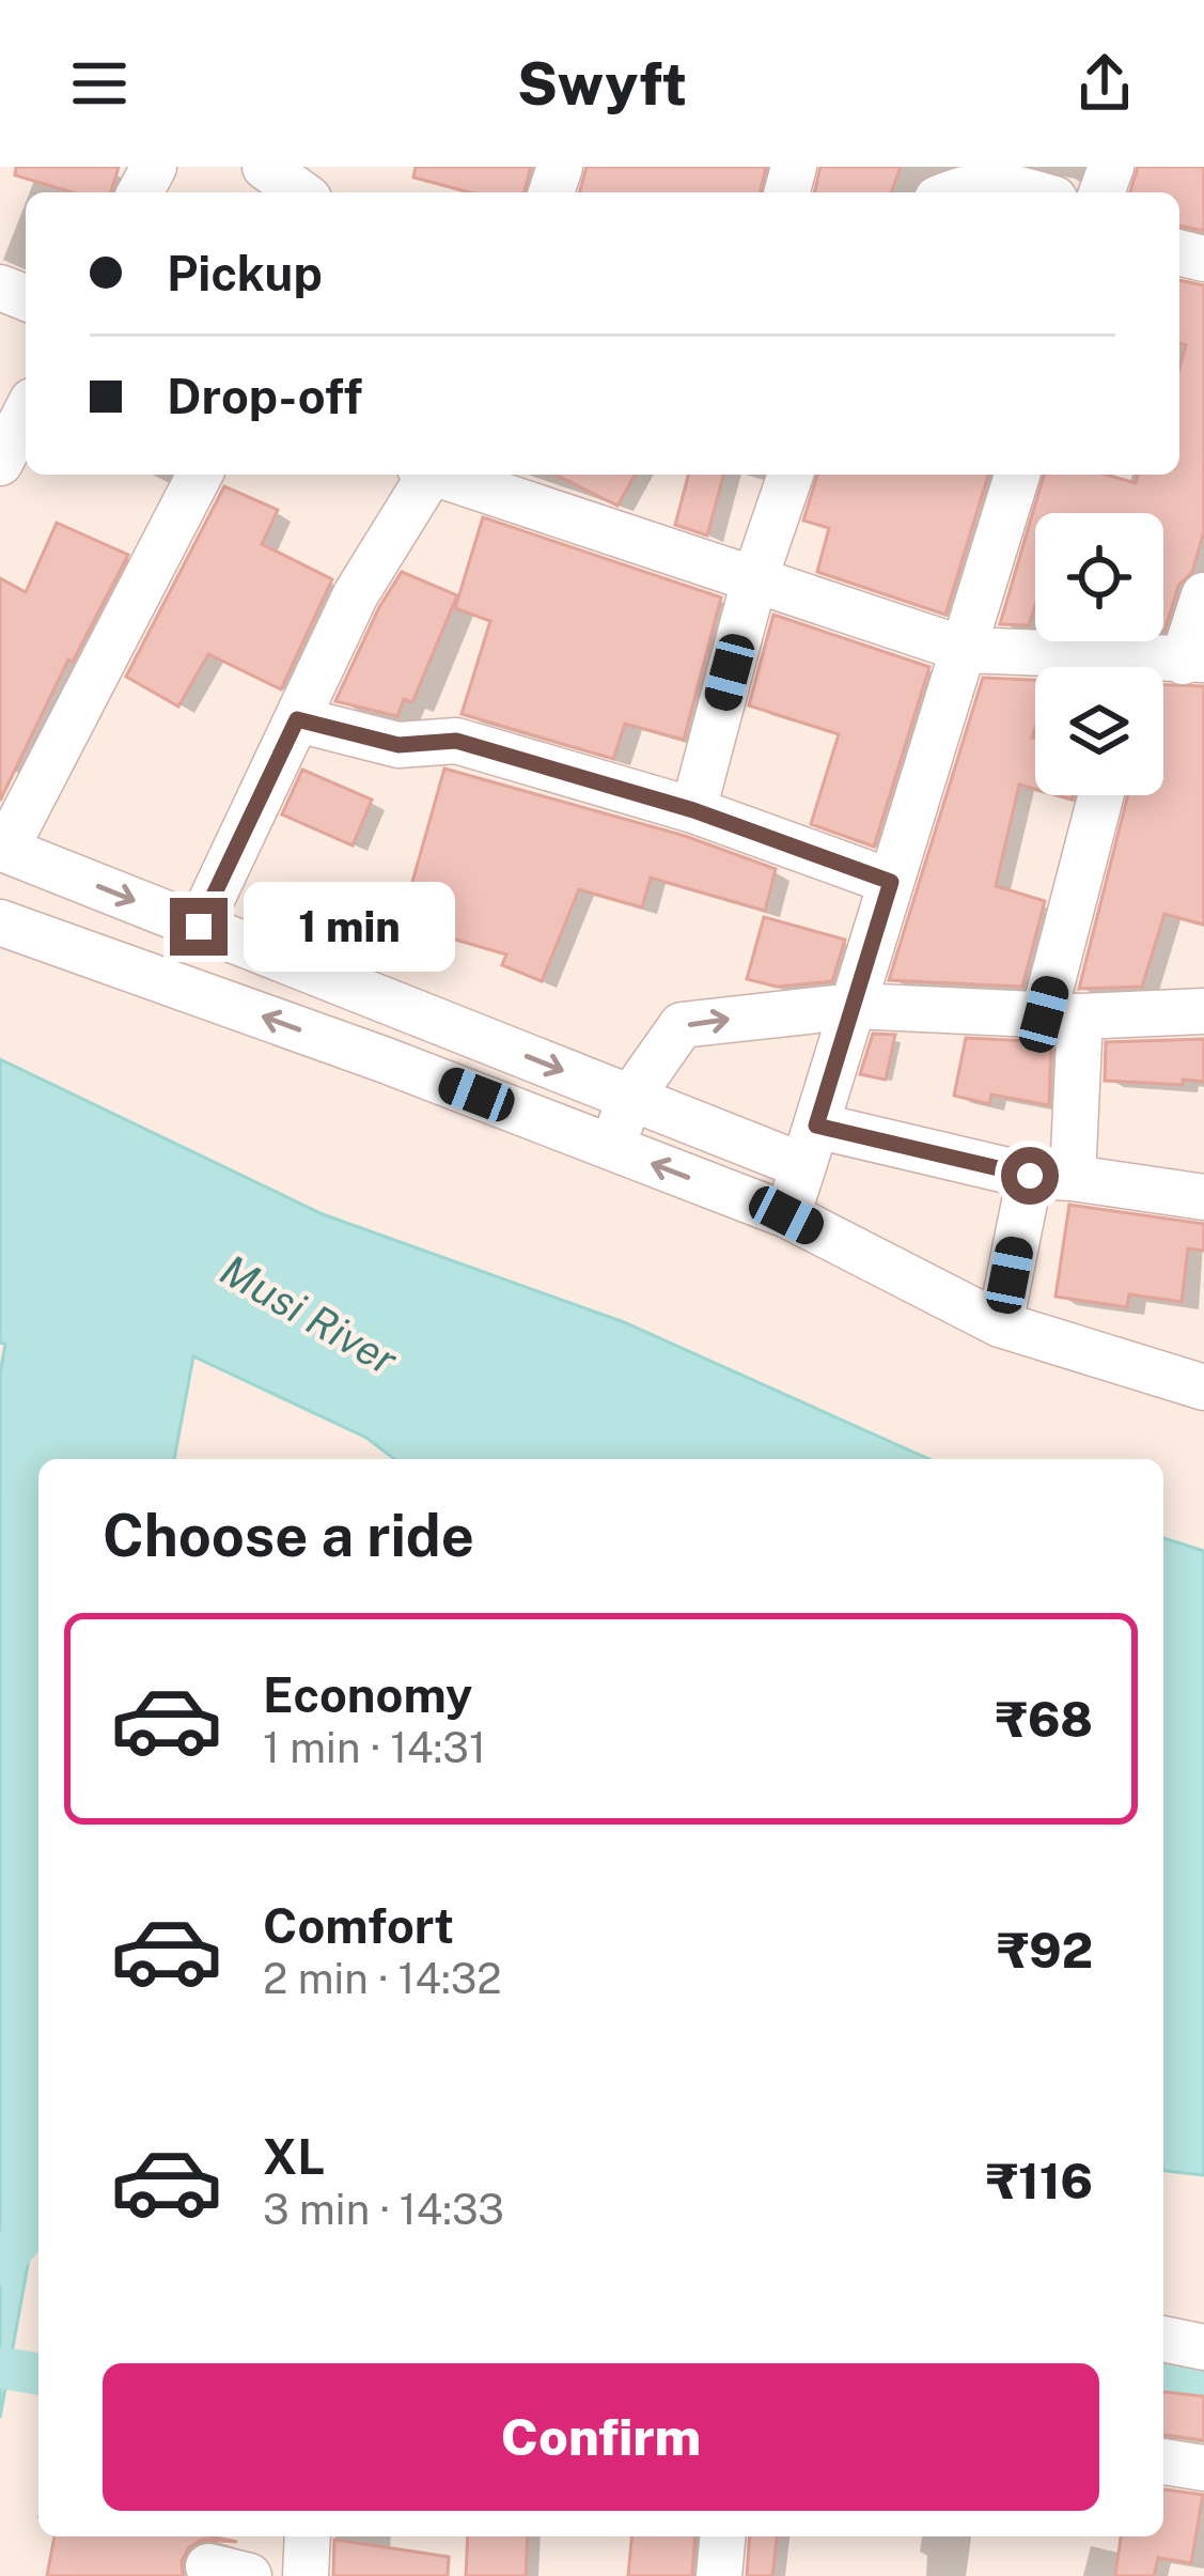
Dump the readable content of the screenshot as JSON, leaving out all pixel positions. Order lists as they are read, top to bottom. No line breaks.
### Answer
{"water":["Musi River"],"page":{"header":"Swyft","banner":["Pickup","Drop-off"],"bubble":"1 min","heading":"Choose a ride","list":[{"name":"Economy","note":"1 min · 14:31","value":"₹68"},{"name":"Comfort","note":"2 min · 14:32","value":"₹92"},{"name":"XL","note":"3 min · 14:33","value":"₹116"}],"buttons":"Confirm"}}
